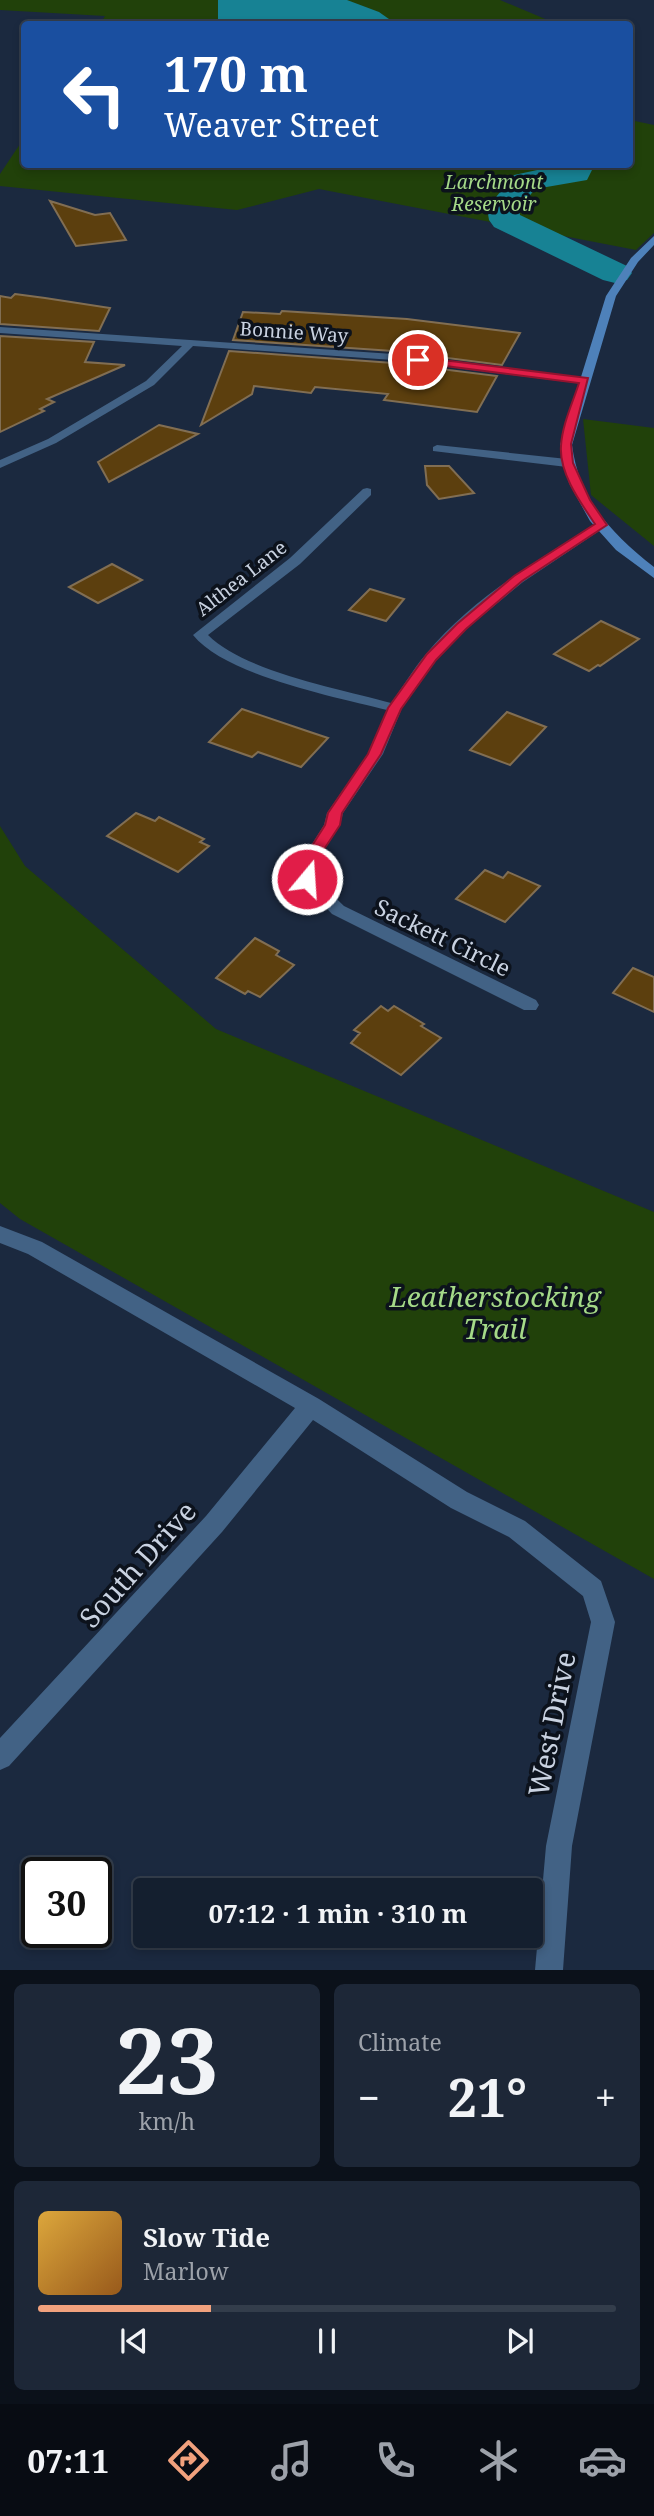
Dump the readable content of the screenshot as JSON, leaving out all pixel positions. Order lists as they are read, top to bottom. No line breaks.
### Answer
{"streets":{"street":["Bonnie Way","Althea Lane","Sackett Circle","South Drive","West Drive"]},"crossings":[["Althea Lane","Sackett Circle"],["South Drive","West Drive"]],"parks":["Larchmont Reservoir","Leatherstocking Trail"],"page":{"turn":["170 m","Weaver Street"],"limit":"30","trip":"07:12 · 1 min · 310 m","tile":[["23","km/h"],"Climate"],"heat":["−","21°","+"],"song":["Slow Tide","Marlow"],"tabs":"07:11"}}
